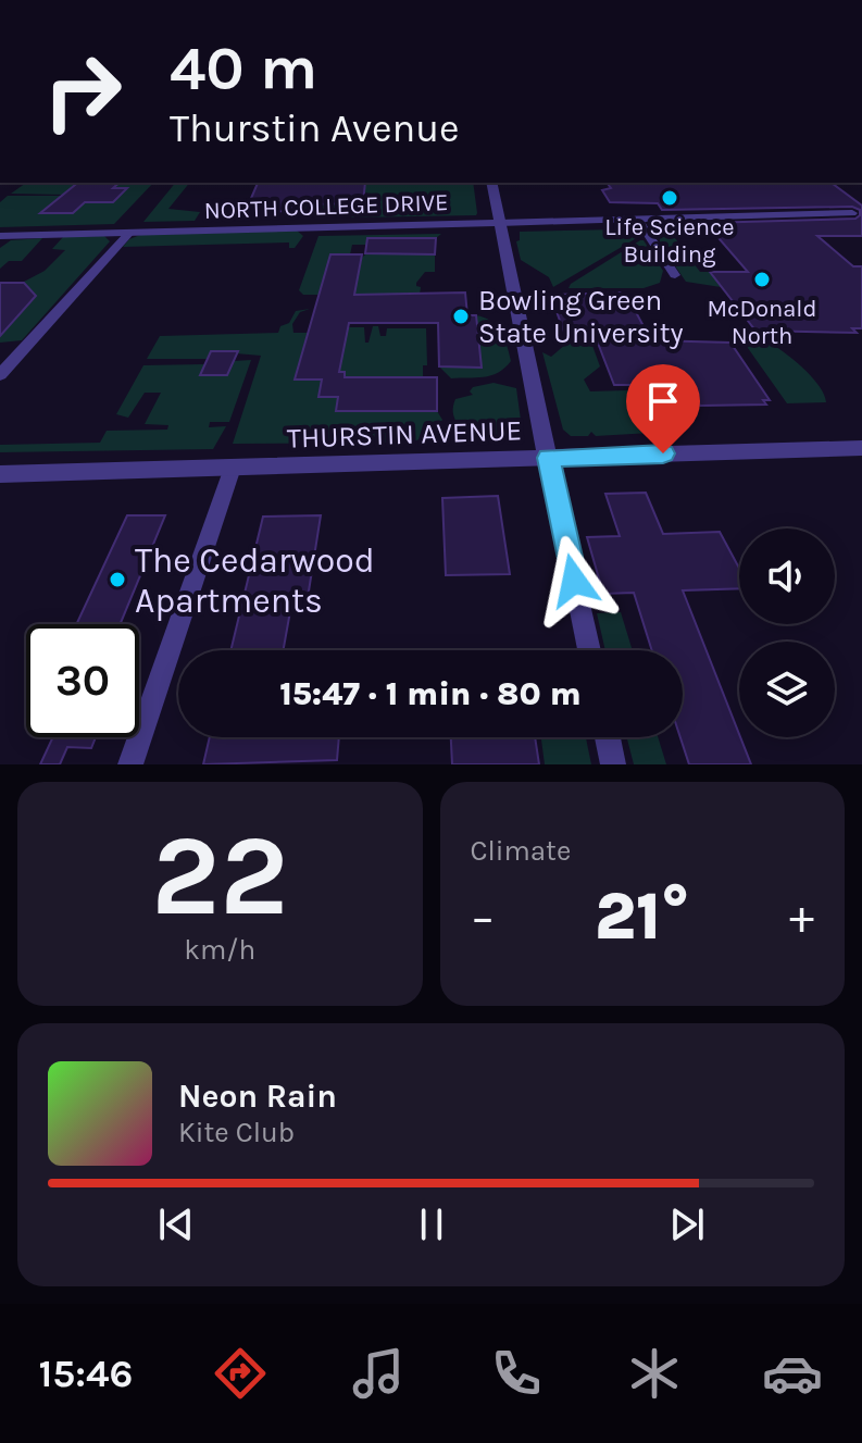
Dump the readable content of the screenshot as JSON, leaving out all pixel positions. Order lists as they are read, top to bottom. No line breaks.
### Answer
{"streets":{"street":["NORTH COLLEGE DRIVE","THURSTIN AVENUE"]},"places":["Life Science Building","McDonald North","Bowling Green State University","The Cedarwood Apartments"],"page":{"turn":["40 m","Thurstin Avenue"],"limit":"30","trip":"15:47 · 1 min · 80 m","tile":[["22","km/h"],"Climate"],"heat":["−","21°","+"],"song":["Neon Rain","Kite Club"],"tabs":"15:46"}}
